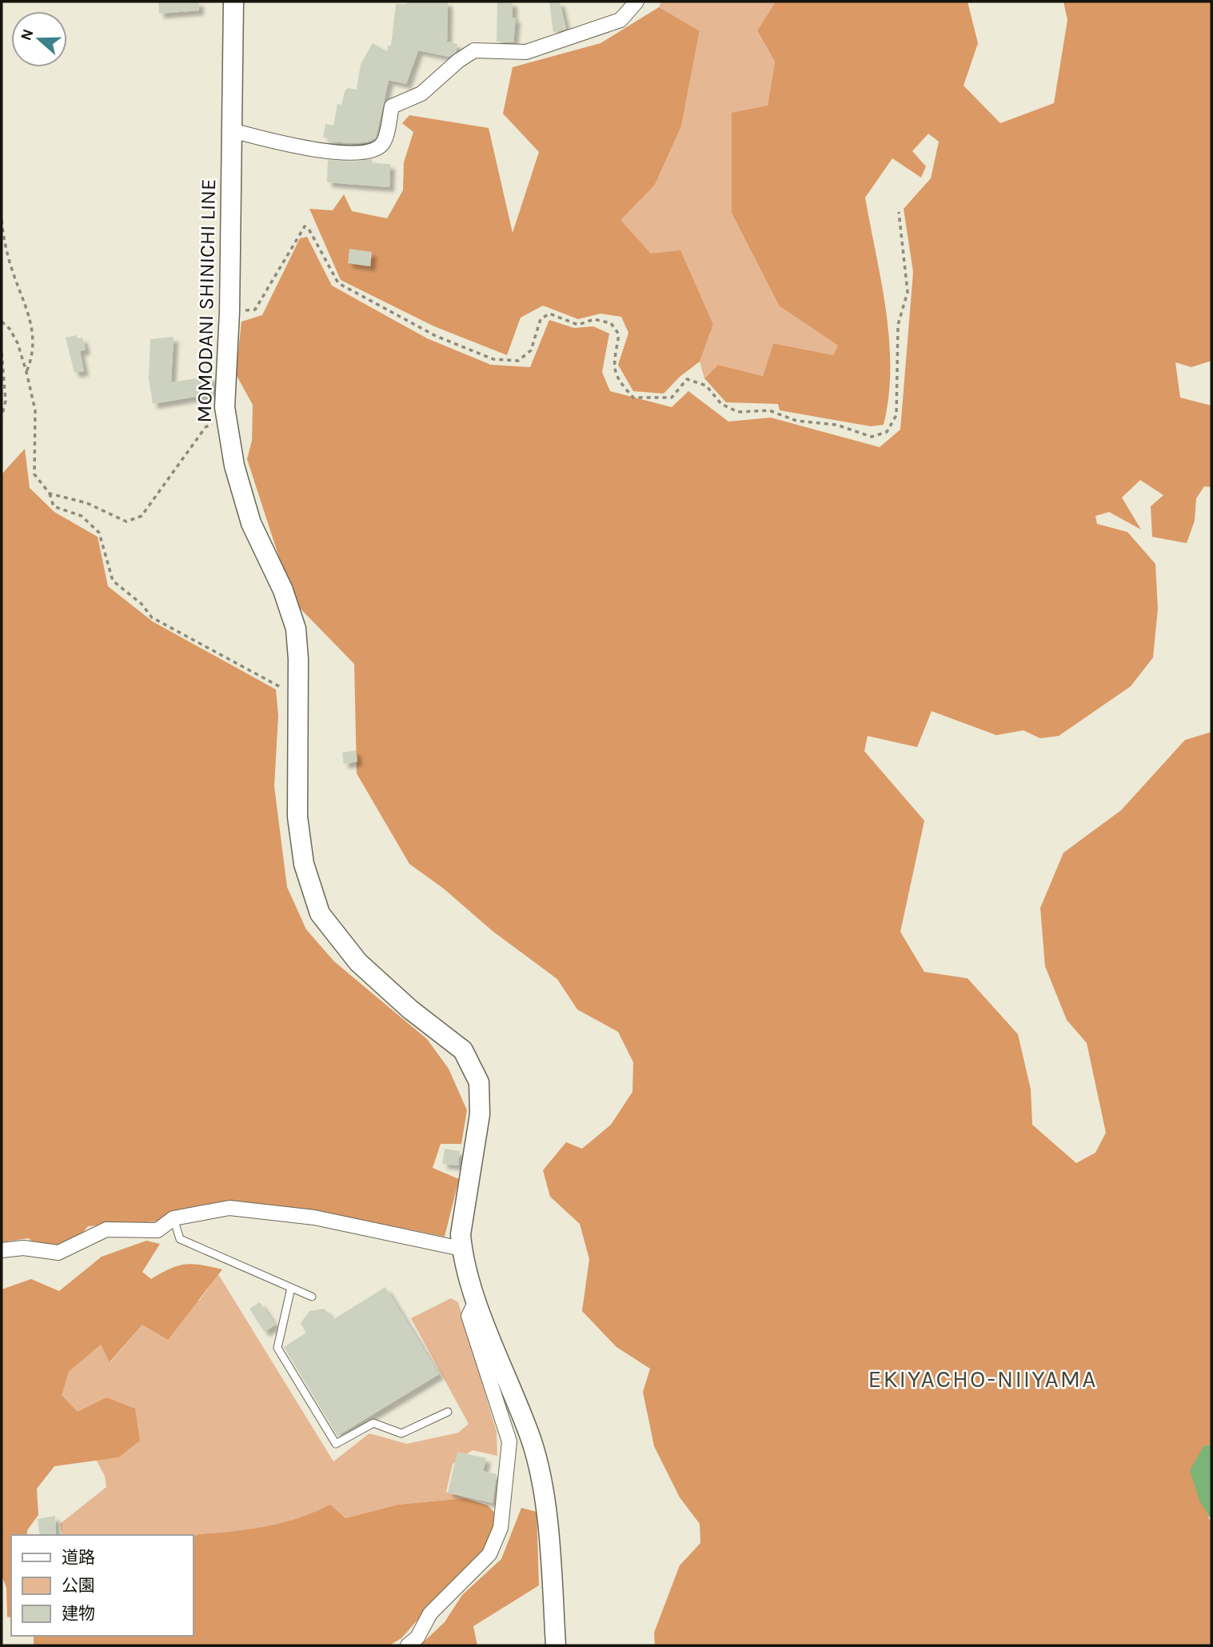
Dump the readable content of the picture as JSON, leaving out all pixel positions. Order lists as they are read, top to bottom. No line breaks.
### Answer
{"streets":{"main road":["MOMODANI SHINICHI LINE"]},"districts":["EKIYACHO-NIIYAMA"],"legend":["道路","公園","建物"],"north":"left"}
